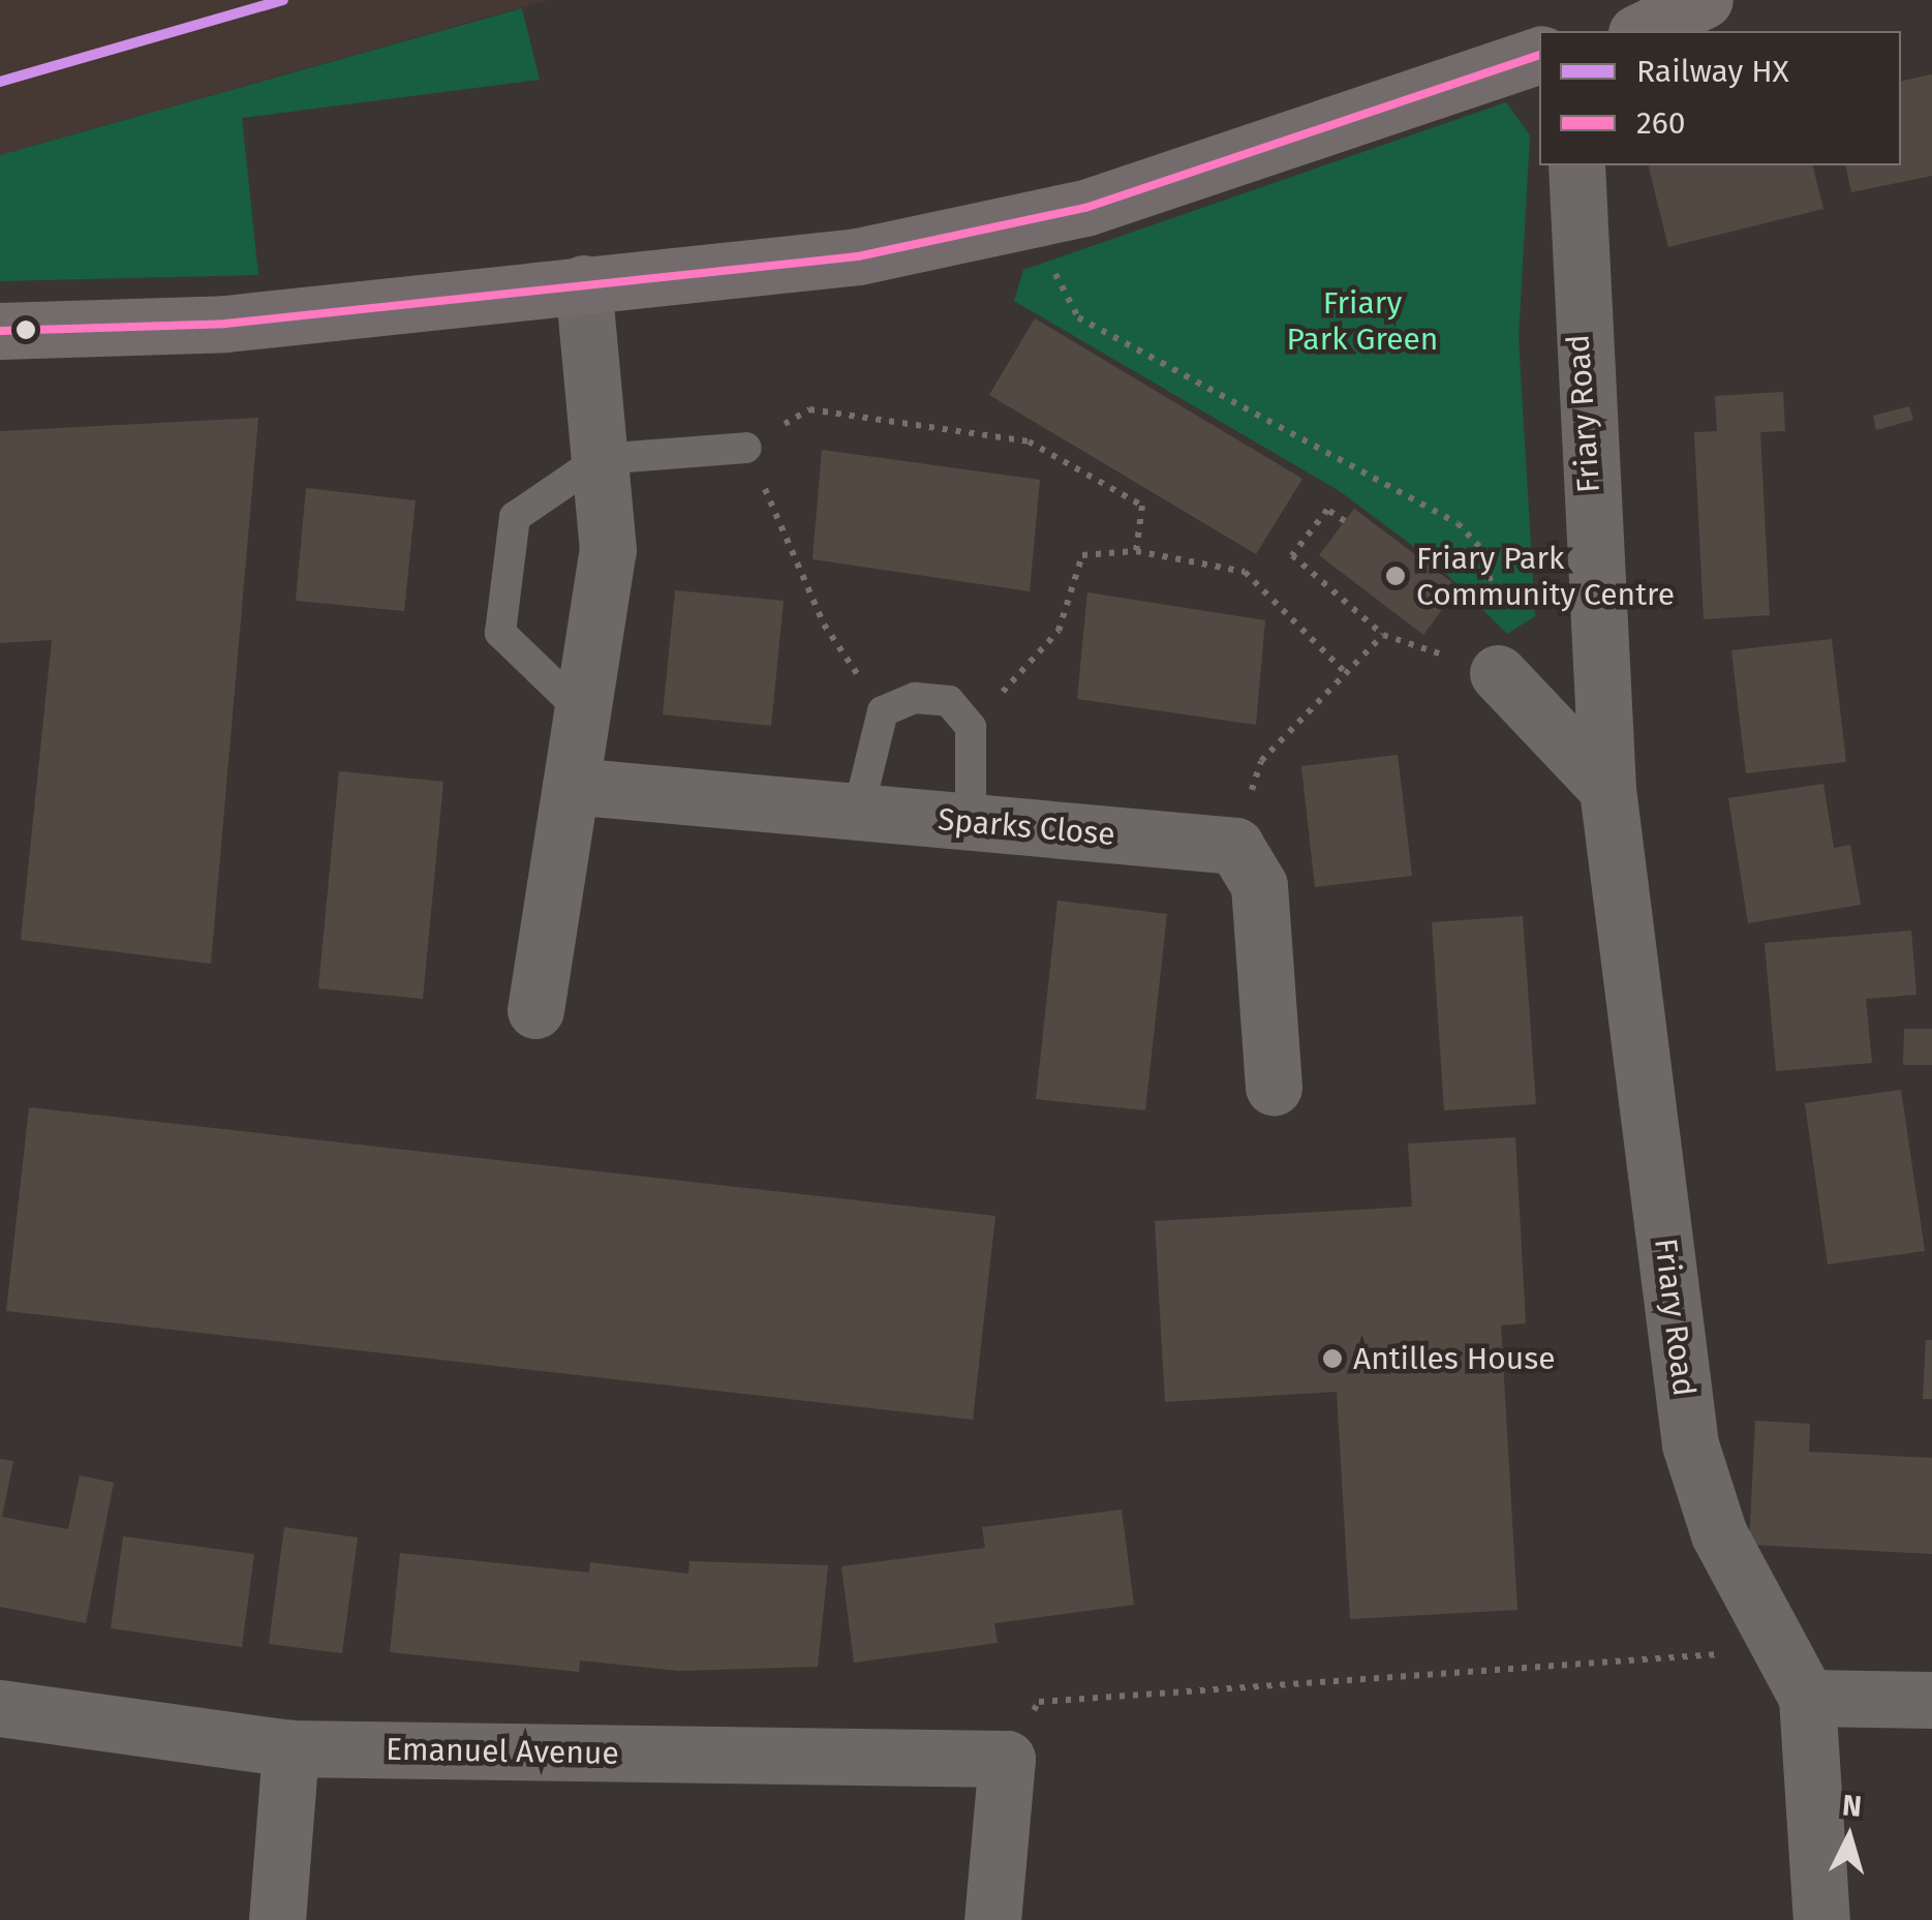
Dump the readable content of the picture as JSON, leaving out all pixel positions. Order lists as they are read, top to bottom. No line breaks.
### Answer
{"streets":{"street":["Friary Road","Sparks Close","Emanuel Avenue"]},"parks":["Friary Park Green"],"places":["Friary Park Community Centre","Antilles House"],"lines":["rail line HX","transit line 260"],"legend":["Railway HX","260"],"north":"top"}
